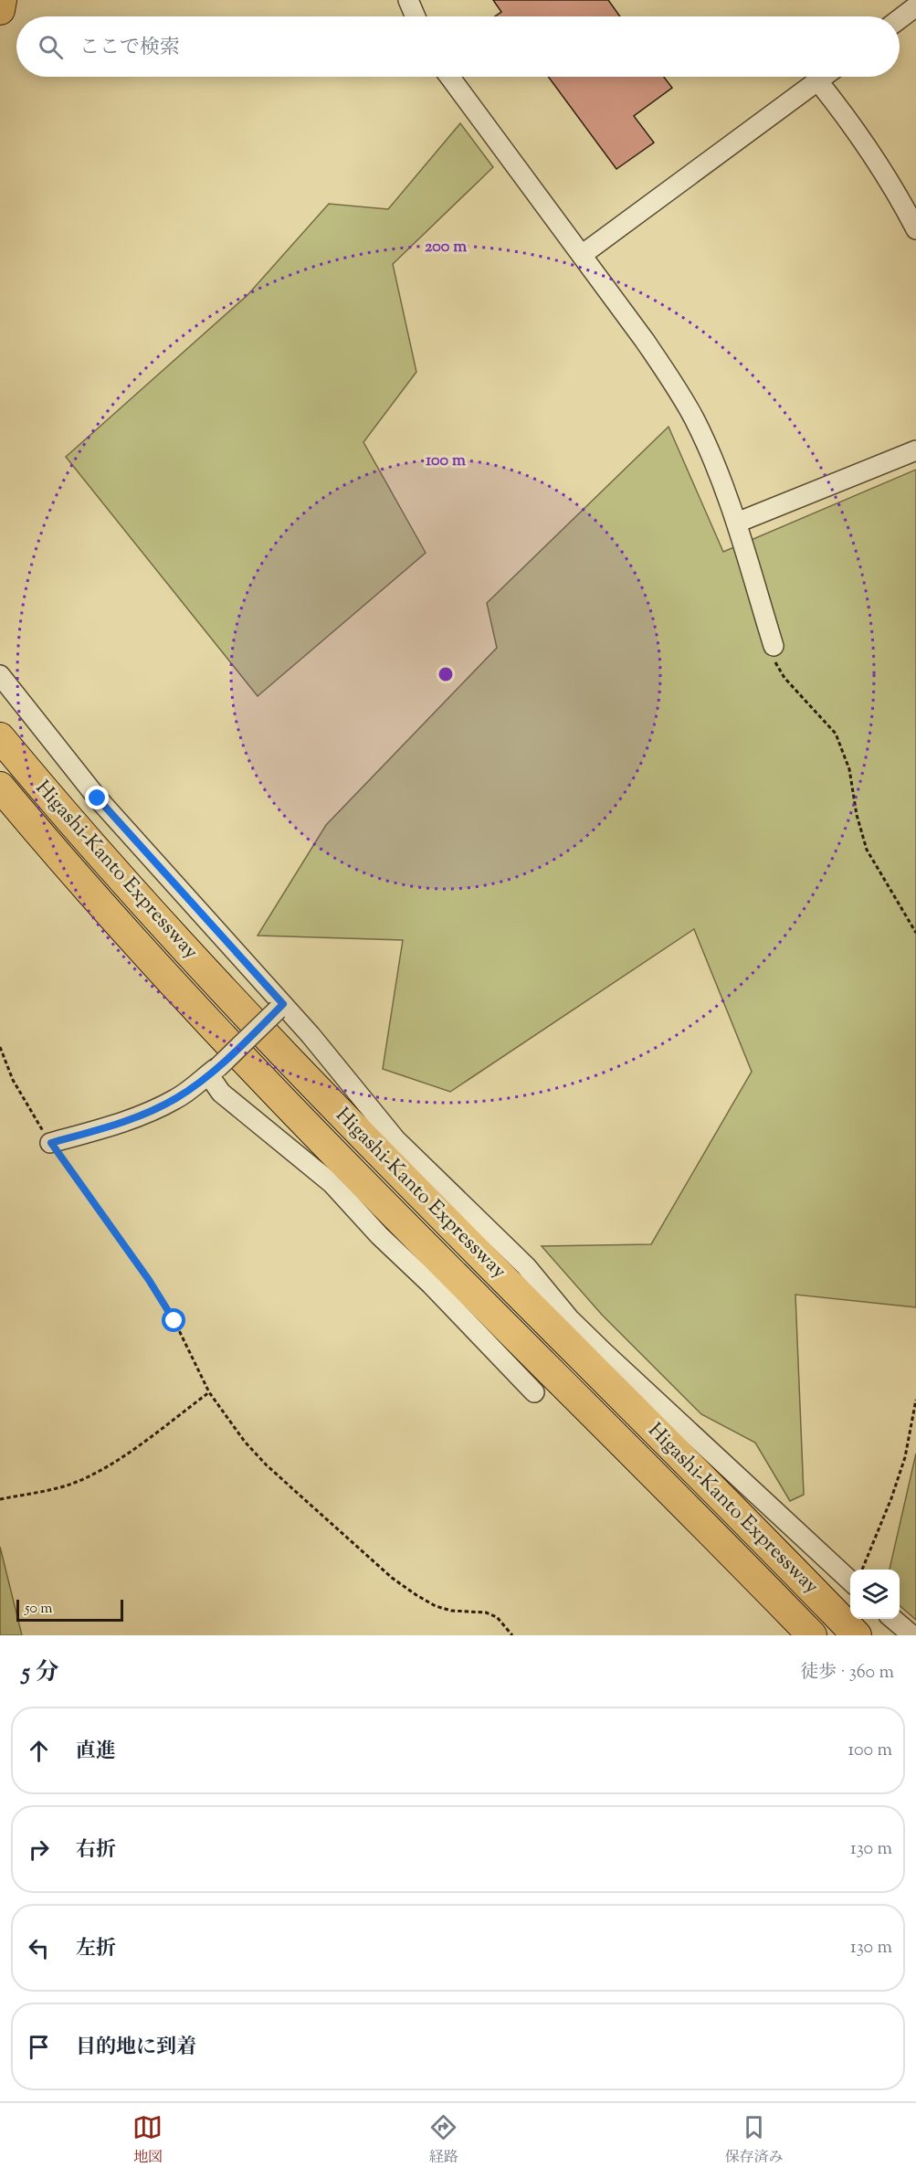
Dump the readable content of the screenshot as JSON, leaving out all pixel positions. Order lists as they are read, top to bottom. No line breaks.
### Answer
{"streets":{"highway":["Higashi-Kanto Expressway"]},"scale_bar":"50 m","page":{"search":"ここで検索","scale":"50 m","heading":["5 分","徒歩 · 360 m"],"list":[["直進","100 m"],["右折","130 m"],["左折","130 m"],"目的地に到着"],"nav":["地図","経路","保存済み"]},"rings":["200 m","100 m"]}
